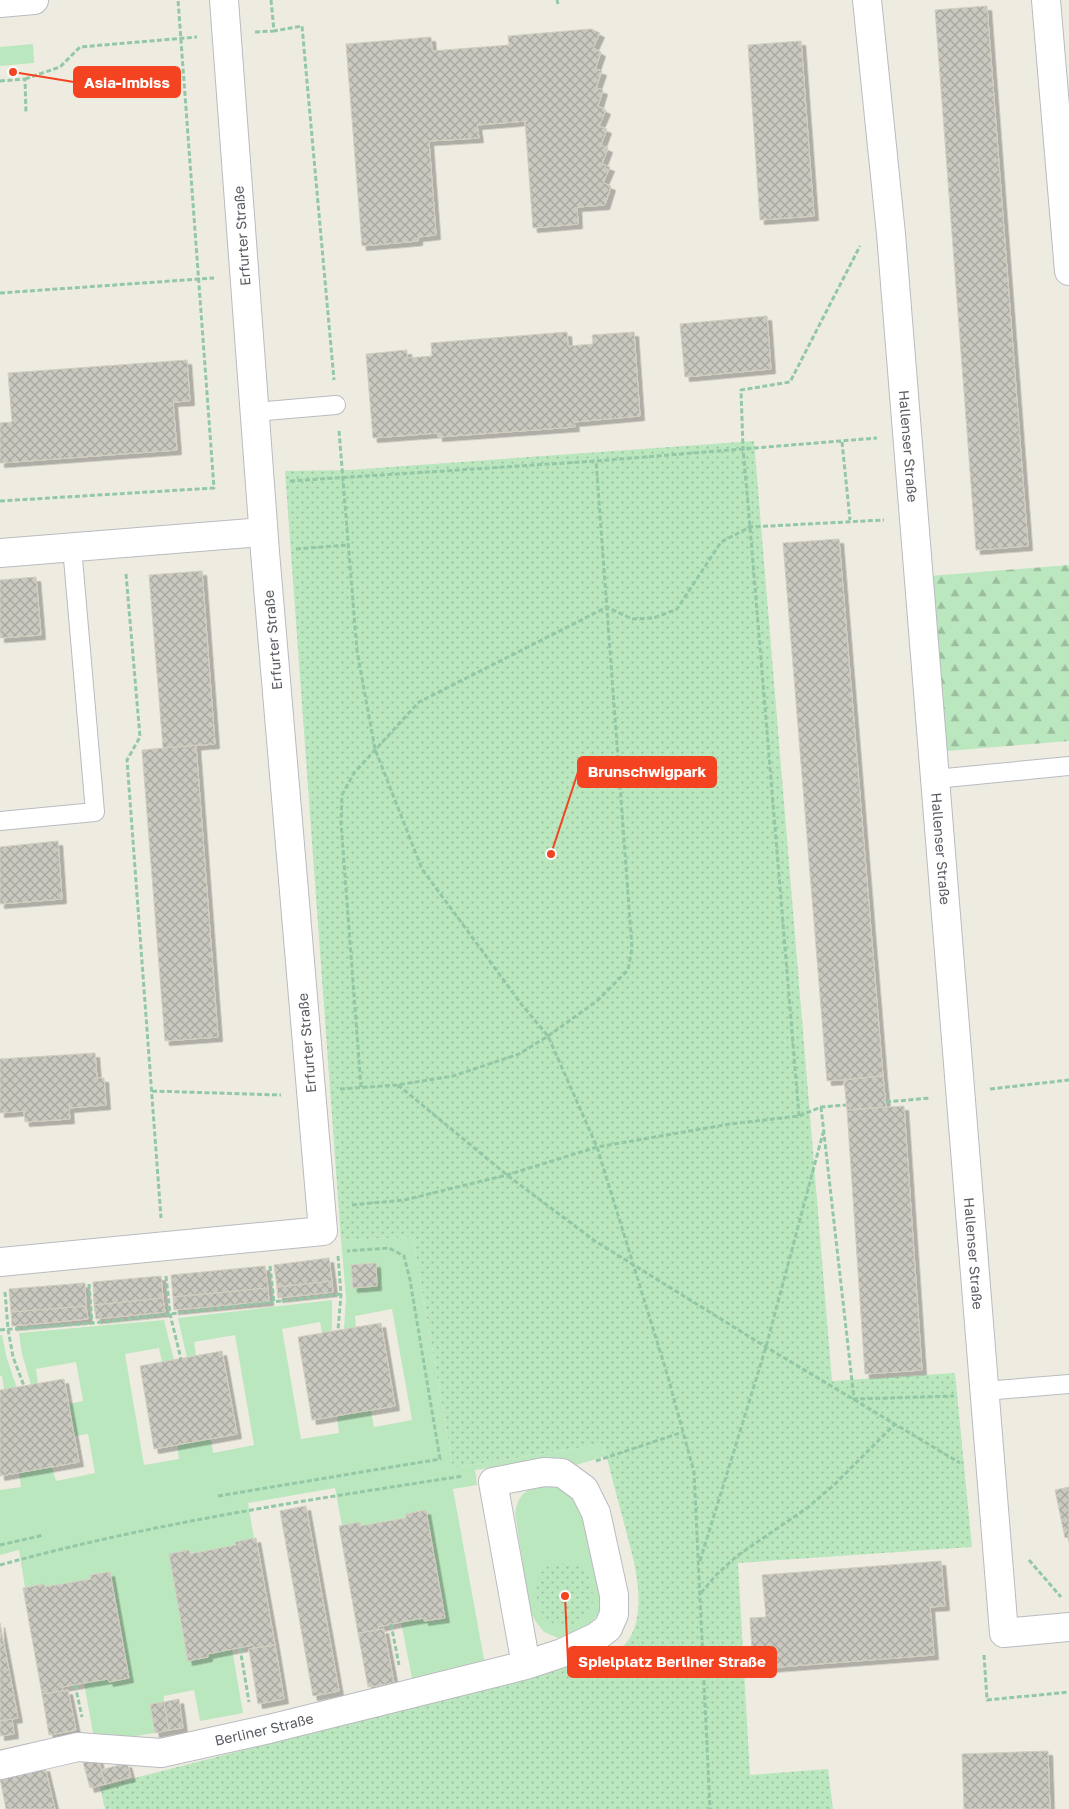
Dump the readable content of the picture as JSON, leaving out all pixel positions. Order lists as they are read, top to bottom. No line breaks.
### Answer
{"streets":{"street":["Erfurter Straße","Hallenser Straße","Berliner Straße"]},"places":["Asia-Imbiss","Brunschwigpark","Spielplatz Berliner Straße"]}
